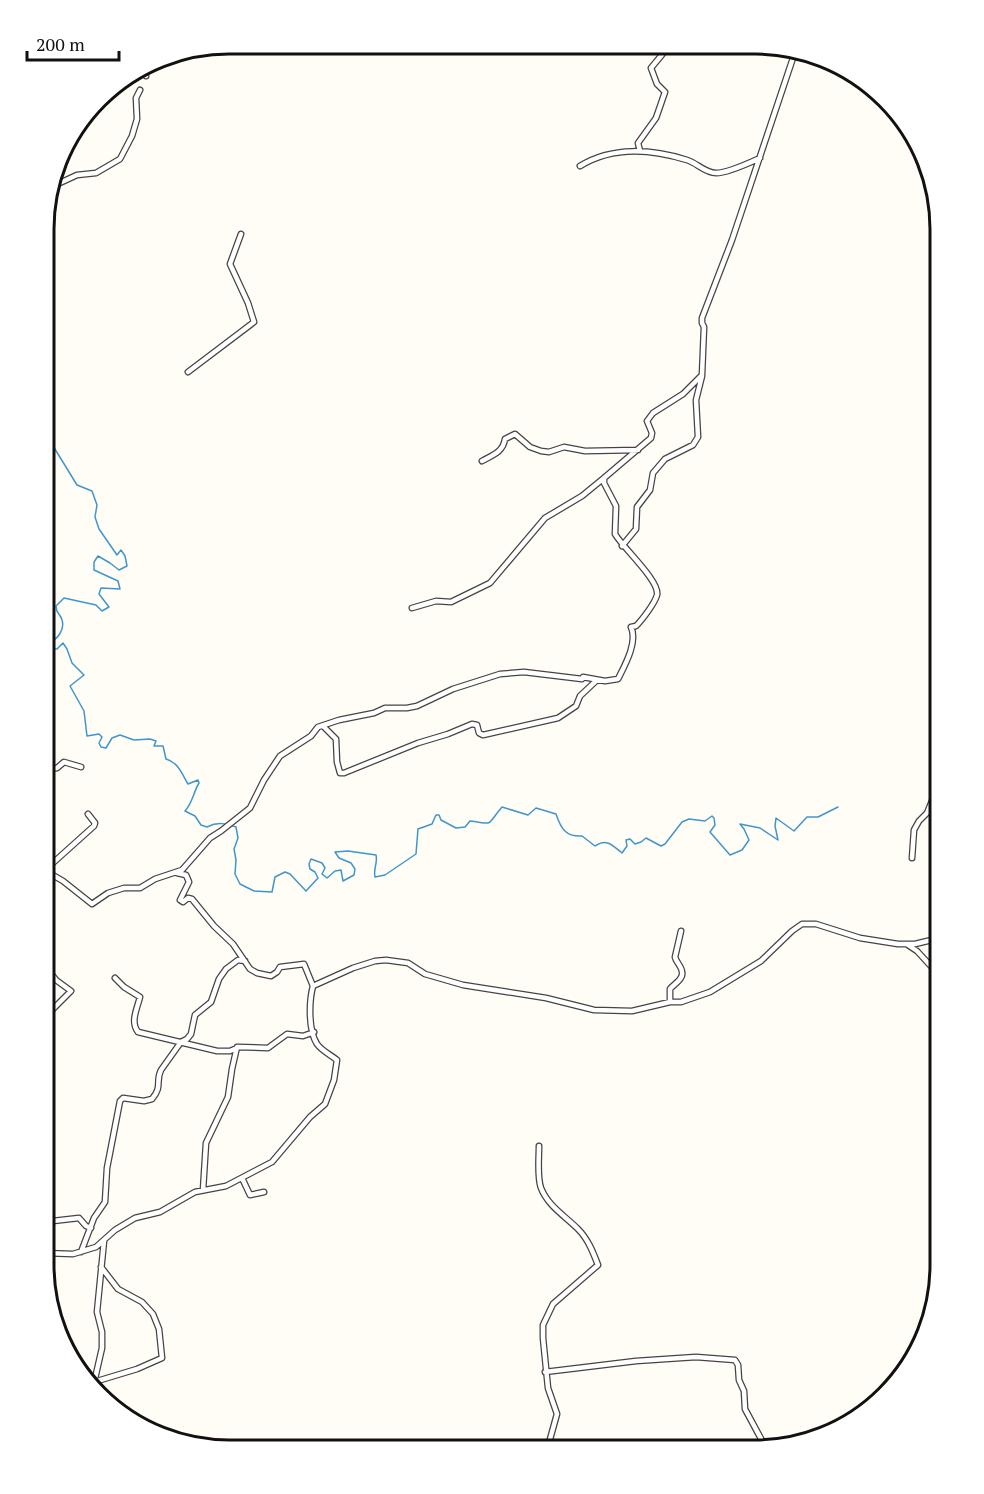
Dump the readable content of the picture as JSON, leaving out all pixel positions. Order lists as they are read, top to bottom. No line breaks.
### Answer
{"scale_bar":"200 m"}
